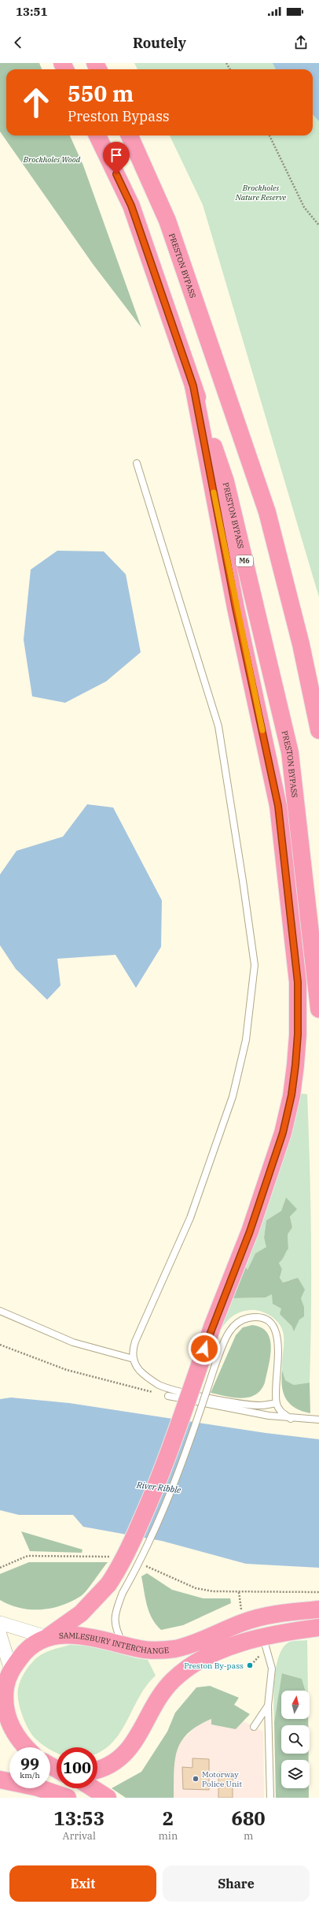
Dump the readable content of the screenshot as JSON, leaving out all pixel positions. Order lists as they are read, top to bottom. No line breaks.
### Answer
{"streets":{"highway":["PRESTON BYPASS","M6","SAMLESBURY INTERCHANGE"]},"water":["River Ribble"],"parks":["Brockholes Wood","Brockholes Nature Reserve"],"places":["Preston By-pass","Motorway Police Unit"],"north":"top","page":{"status":"13:51","header":"Routely","turn":["550 m","Preston Bypass"],"speed":"99 km/h","limit":"100","eta":["13:53","Arrival","2","min","680","m"],"buttons":["Exit","Share"]}}
